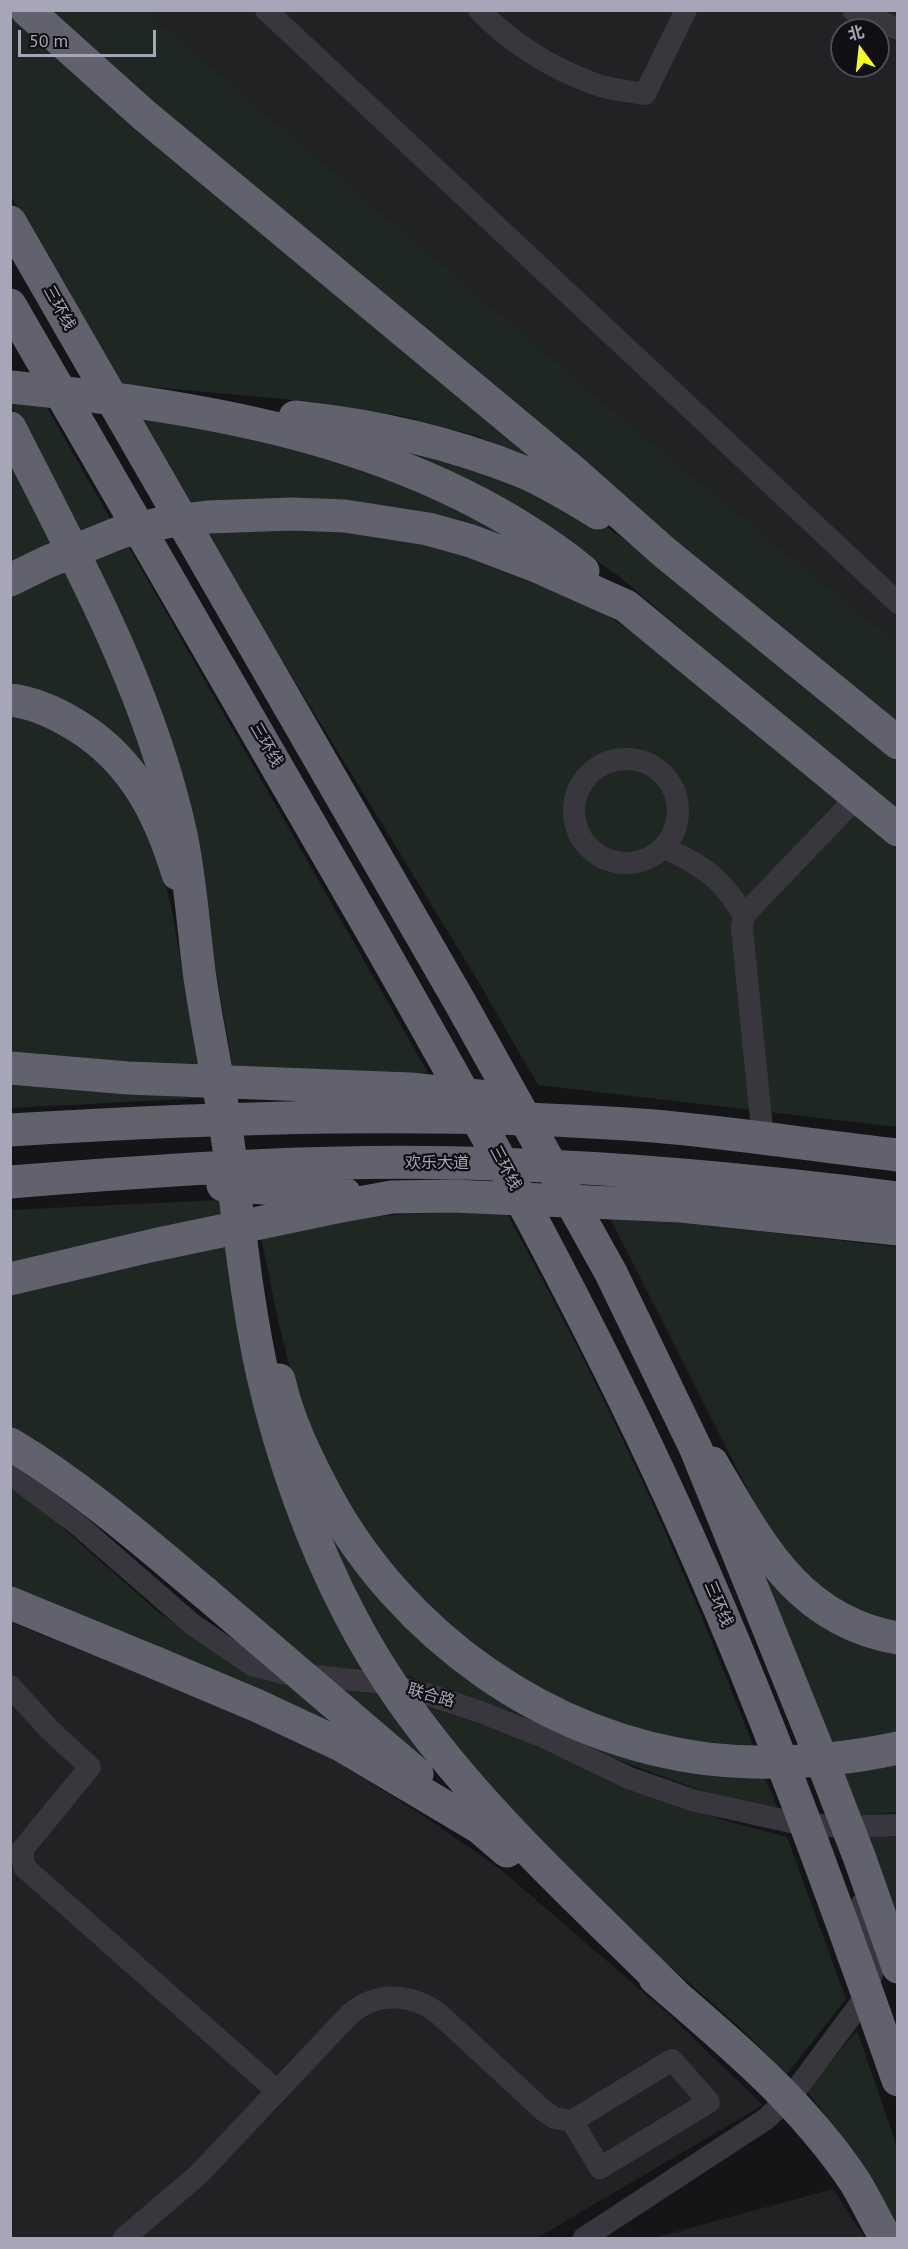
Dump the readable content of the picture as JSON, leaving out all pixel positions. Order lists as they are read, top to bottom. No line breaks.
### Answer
{"streets":{"highway":["三环线","欢乐大道"],"street":["联合路"]},"scale_bar":"50 m","north":"top"}
